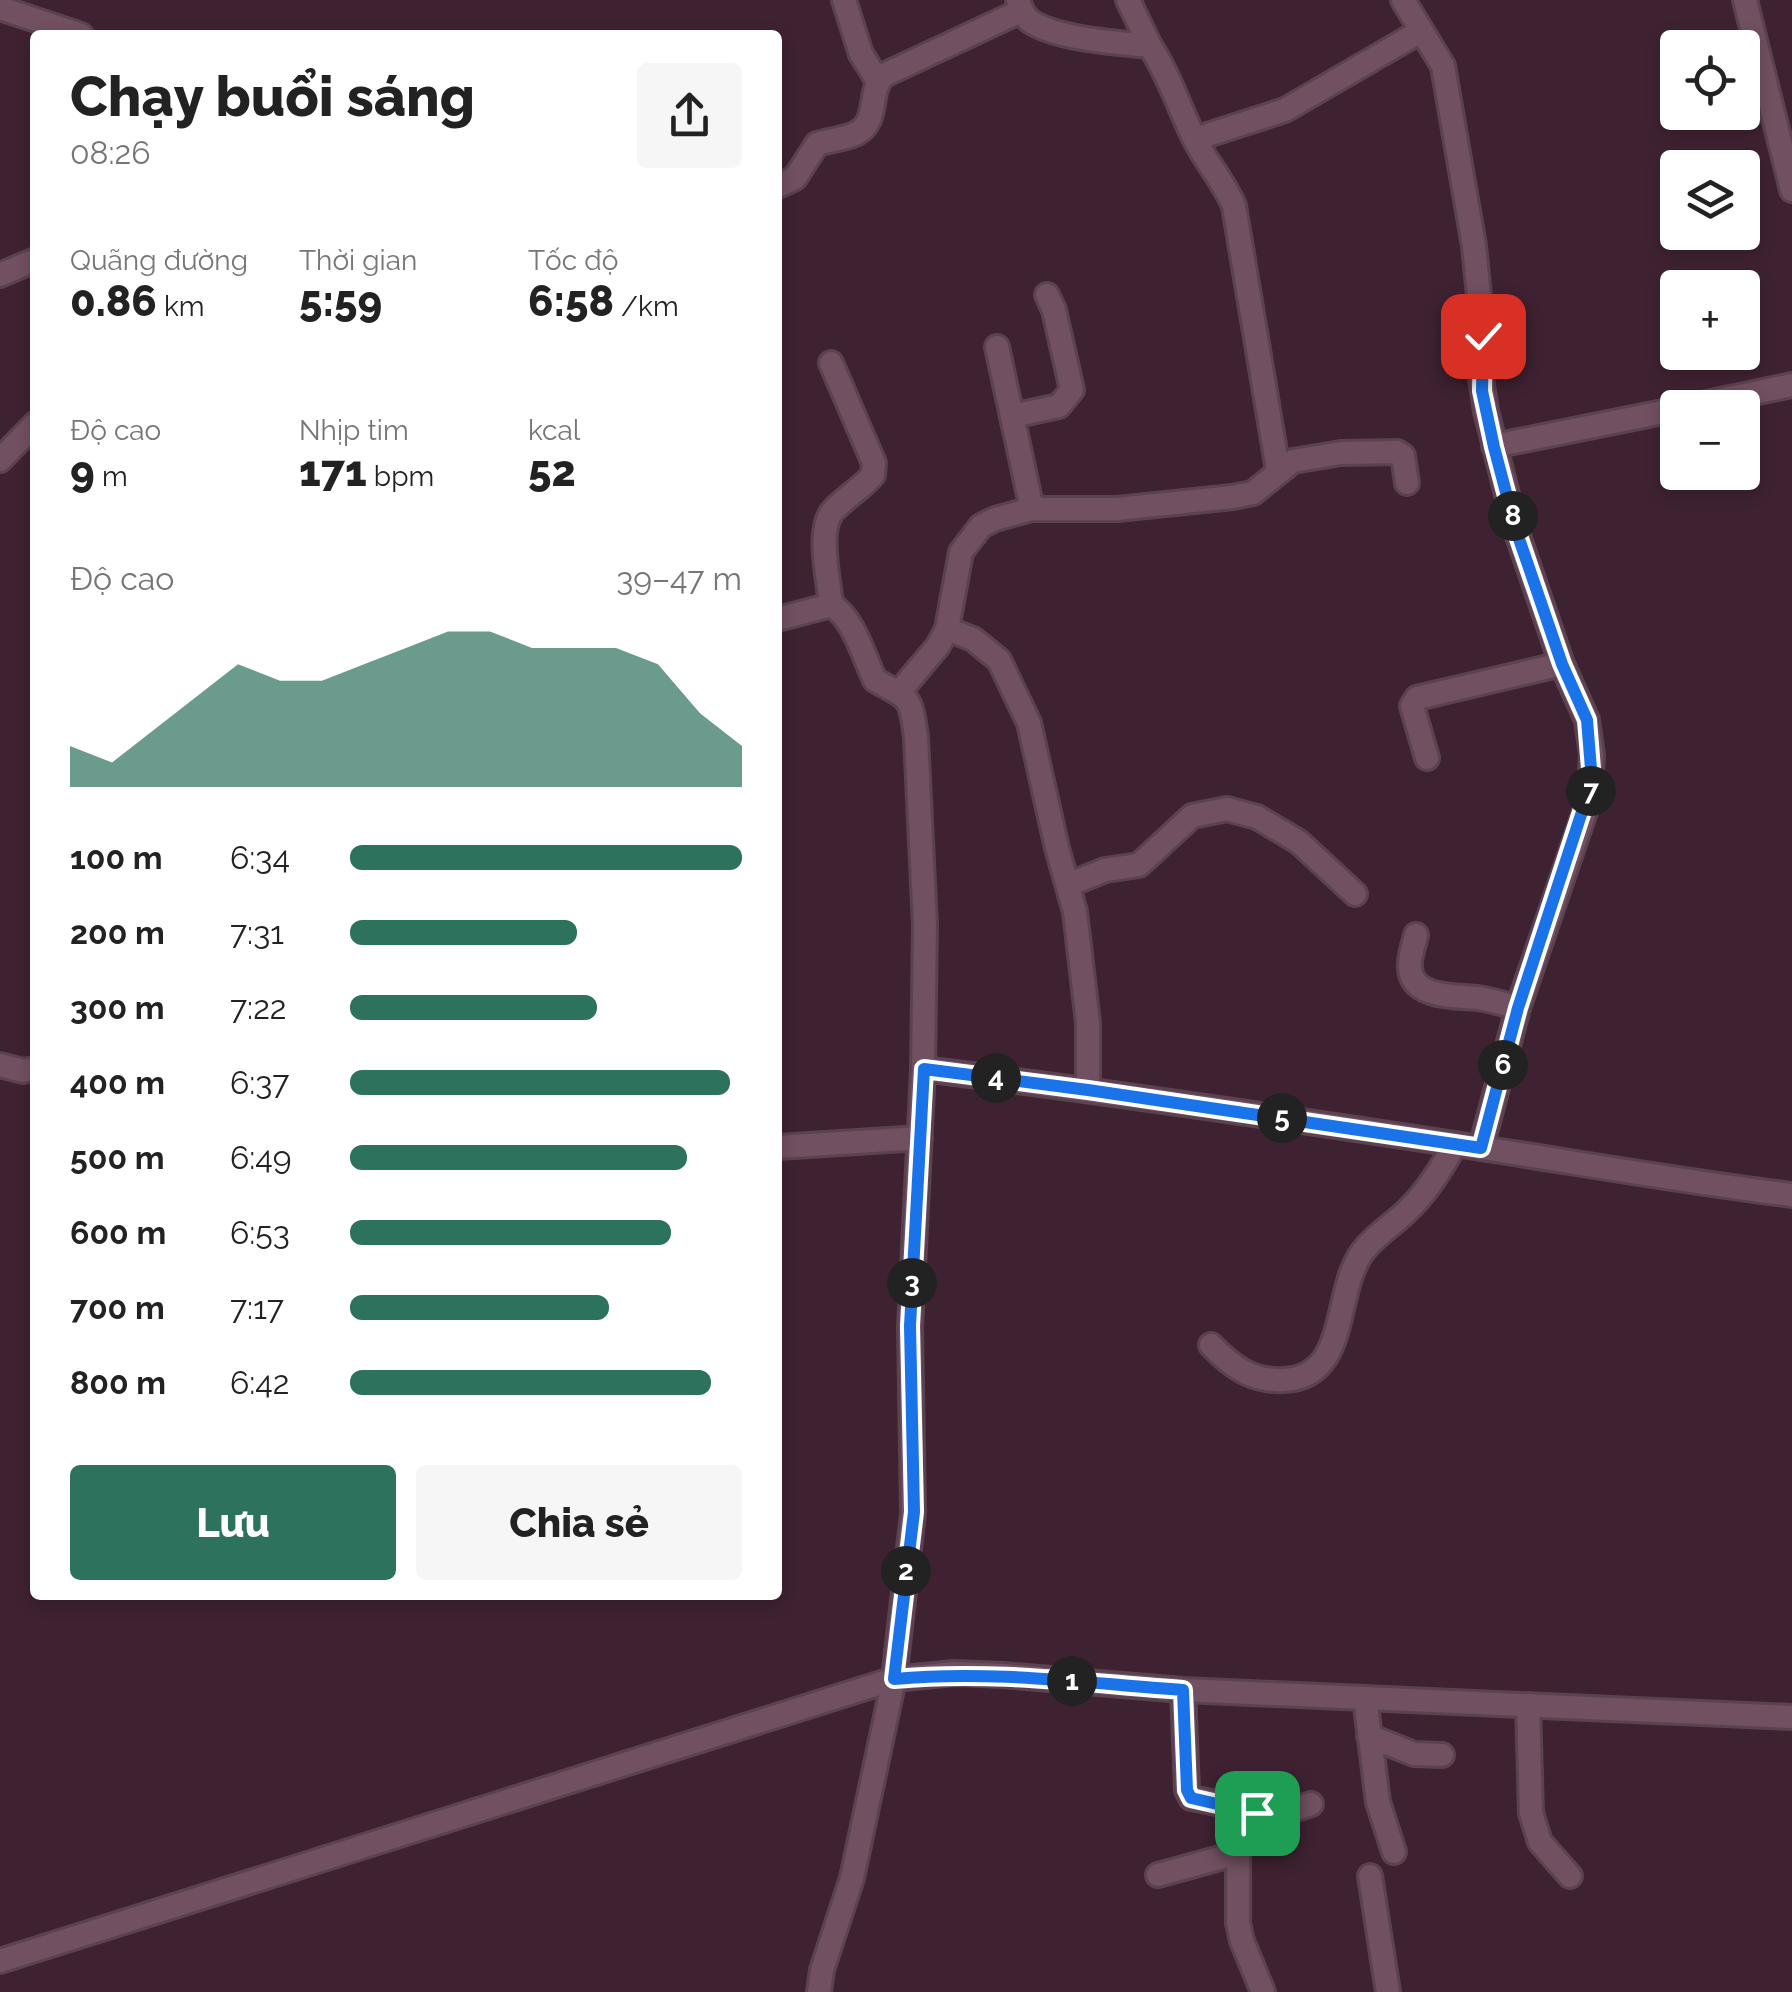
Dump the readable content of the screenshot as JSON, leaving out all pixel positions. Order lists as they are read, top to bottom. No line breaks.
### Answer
{"page":{"map_buttons":["+","−"],"heading":["Chạy buổi sáng","08:26"],"stats":[["Quãng đường","0.86 km"],["Thời gian","5:59"],["Tốc độ","6:58 /km"],["Độ cao","9 m"],["Nhịp tim","171 bpm"],["kcal","52"]],"pins":["8","7","6","4","5","3","2","1"],"chart":["Độ cao","39–47 m"],"list":[{"name":"100 m","note":"6:34"},{"name":"200 m","note":"7:31"},{"name":"300 m","note":"7:22"},{"name":"400 m","note":"6:37"},{"name":"500 m","note":"6:49"},{"name":"600 m","note":"6:53"},{"name":"700 m","note":"7:17"},{"name":"800 m","note":"6:42"}],"buttons":["Lưu","Chia sẻ"]}}
